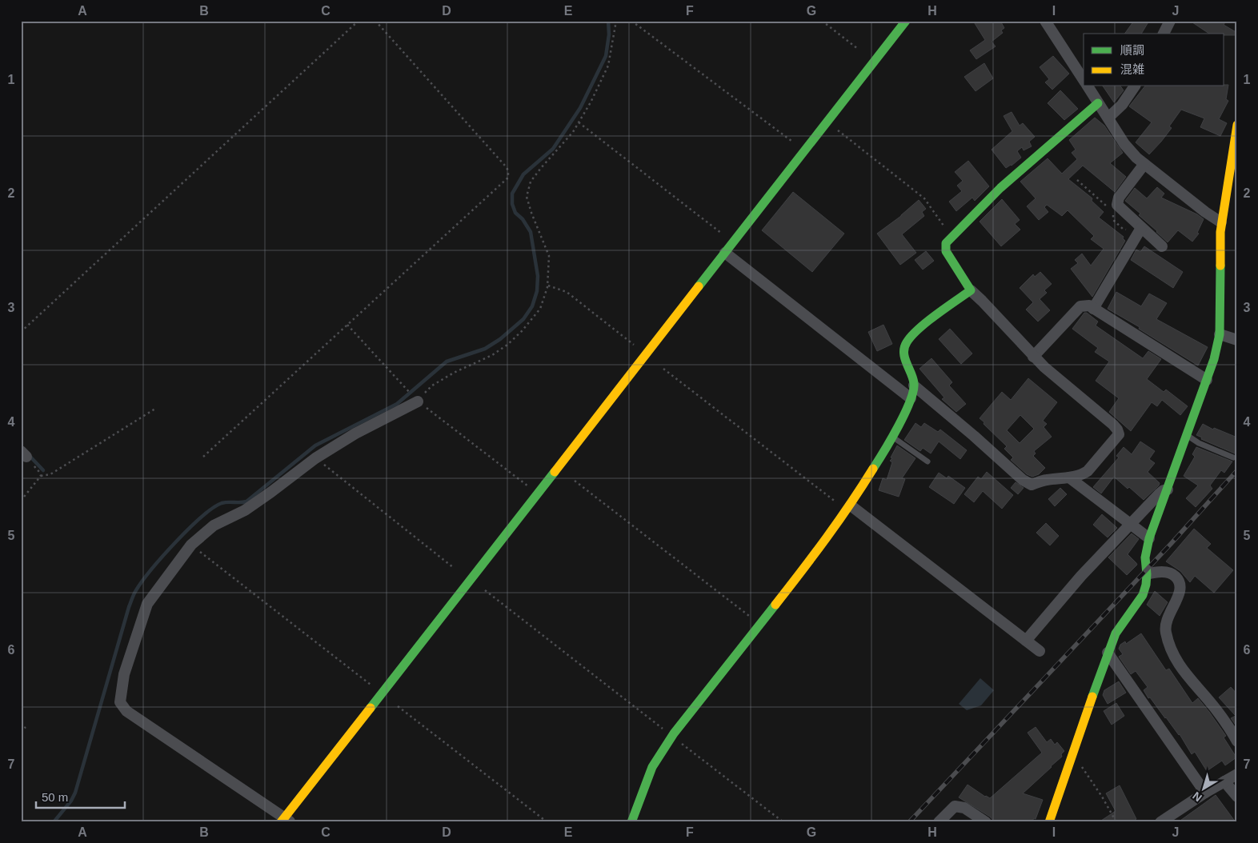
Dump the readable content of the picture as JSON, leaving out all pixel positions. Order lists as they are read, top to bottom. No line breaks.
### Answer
{"legend":["順調","混雑"],"scale_bar":"50 m","north":"bottom left","grid":{"columns":["A","B","C","D","E","F","G","H","I","J"],"rows":["1","2","3","4","5","6","7"]}}
